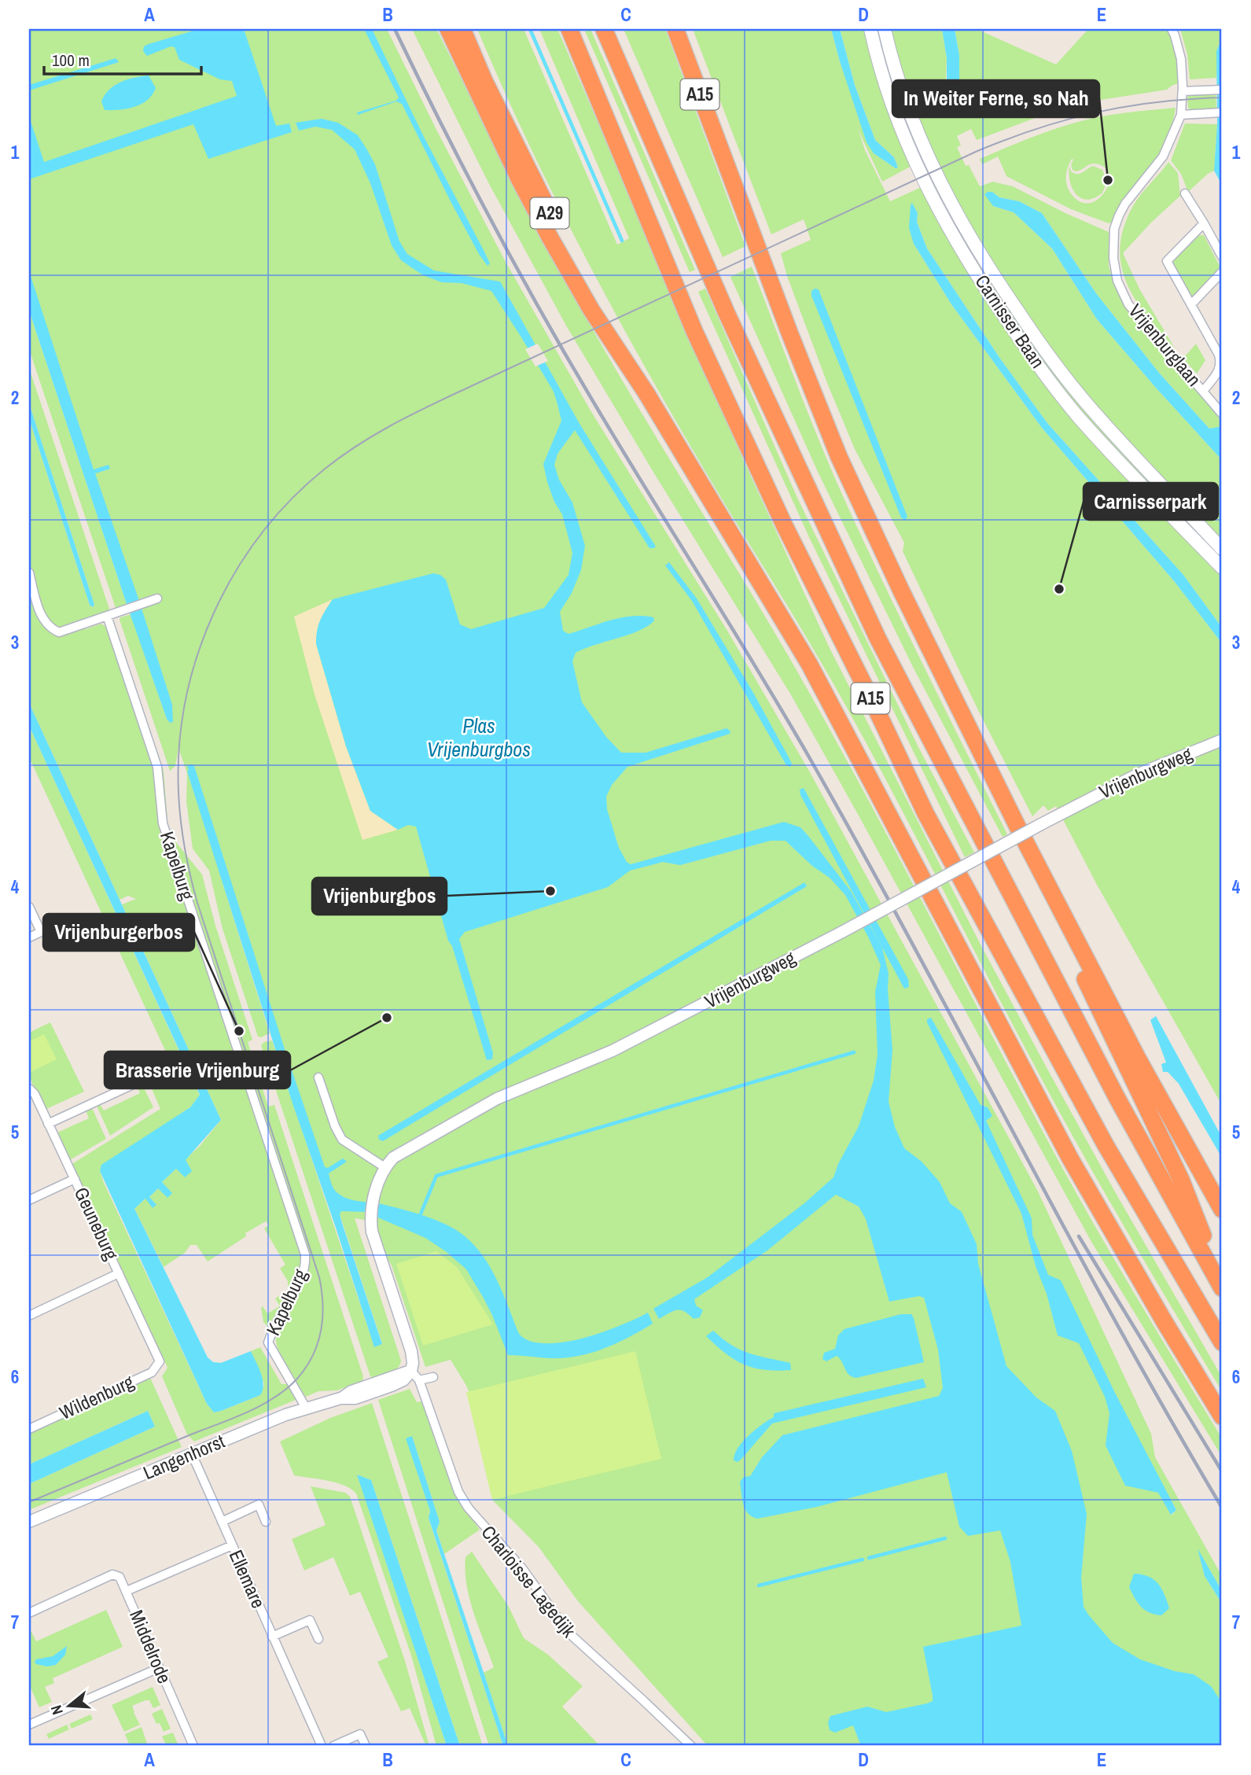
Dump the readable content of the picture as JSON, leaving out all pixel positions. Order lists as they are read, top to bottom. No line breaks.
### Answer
{"streets":{"highway":["A15","A29"],"main road":["Carnisser Baan"],"street":["Vrijenburglaan","Vrijenburgweg","Kapelburg","Geuneburg","Wildenburg","Langenhorst","Ellemare","Charloisse Lagedijk","Middelrode"]},"crossings":[["A15","A29"],["Kapelburg","Langenhorst"],["Geuneburg","Wildenburg"],["Langenhorst","Ellemare"],["Langenhorst","Charloisse Lagedijk"],["Ellemare","Middelrode"]],"water":["Plas Vrijenburgbos"],"places":["In Weiter Ferne, so Nah","Carnisserpark","Vrijenburgbos","Brasserie Vrijenburg","Vrijenburgerbos"],"scale_bar":"100 m","north":"left","grid":{"columns":["A","B","C","D","E"],"rows":["1","2","3","4","5","6","7"]}}
